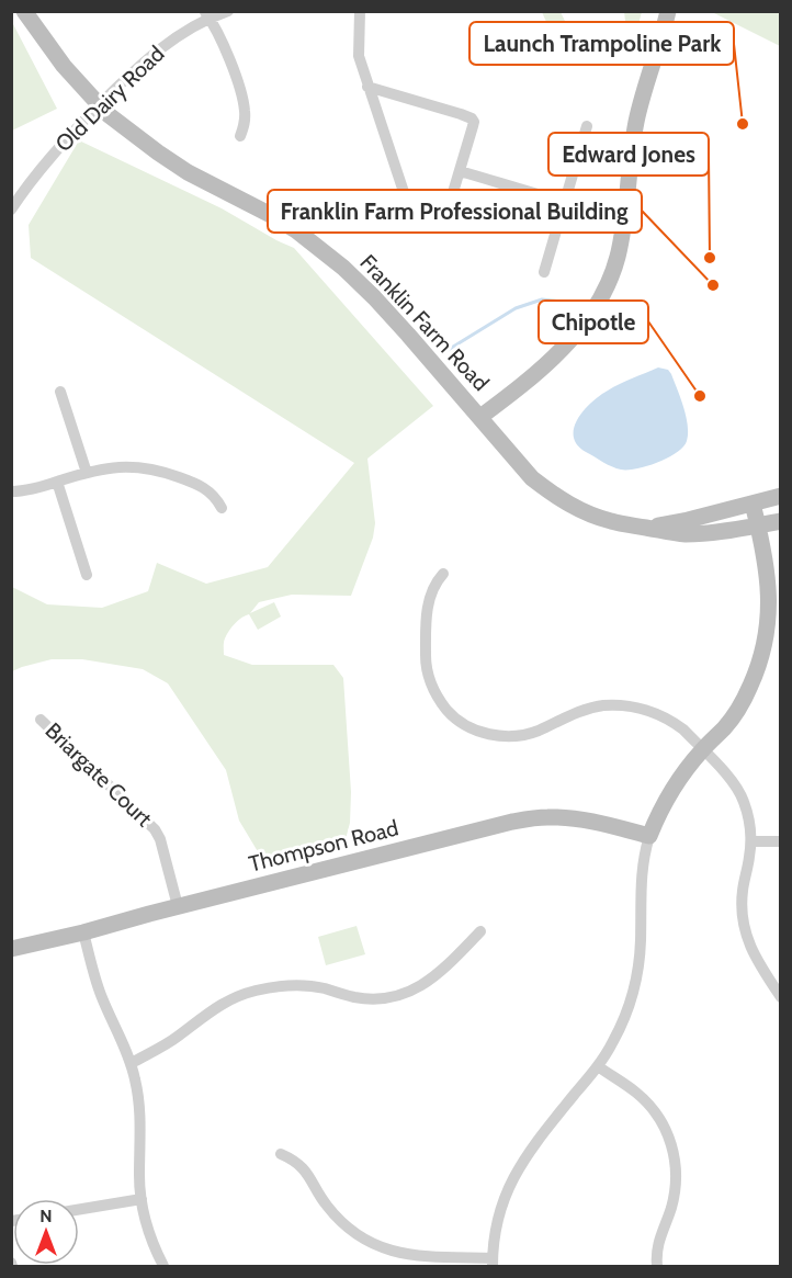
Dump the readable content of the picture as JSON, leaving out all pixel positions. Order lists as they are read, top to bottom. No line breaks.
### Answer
{"streets":{"street":["Old Dairy Road","Franklin Farm Road","Briargate Court","Thompson Road"]},"crossings":[["Old Dairy Road","Franklin Farm Road"],["Briargate Court","Thompson Road"]],"places":["Launch Trampoline Park","Edward Jones","Franklin Farm Professional Building","Chipotle"],"north":"top"}
